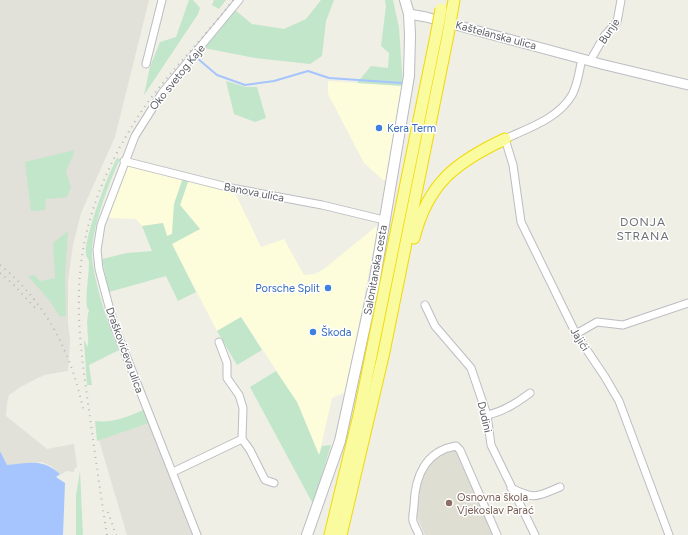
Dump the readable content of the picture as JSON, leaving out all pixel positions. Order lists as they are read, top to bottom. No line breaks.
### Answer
{"streets":{"main road":["Salonitanska cesta"],"street":["Bunje","Kaštelanska ulica","Oko svetog Kaje","Banova ulica","Jajići","Draškovićeva ulica","Dudini"]},"crossings":[["Bunje","Kaštelanska ulica"],["Kaštelanska ulica","Salonitanska cesta"],["Oko svetog Kaje","Banova ulica"],["Oko svetog Kaje","Draškovićeva ulica"],["Banova ulica","Salonitanska cesta"],["Banova ulica","Draškovićeva ulica"]],"districts":["DONJA STRANA"],"places":["Kera Term","Porsche Split","Škoda","Osnovna škola Vjekoslav Parać"]}
